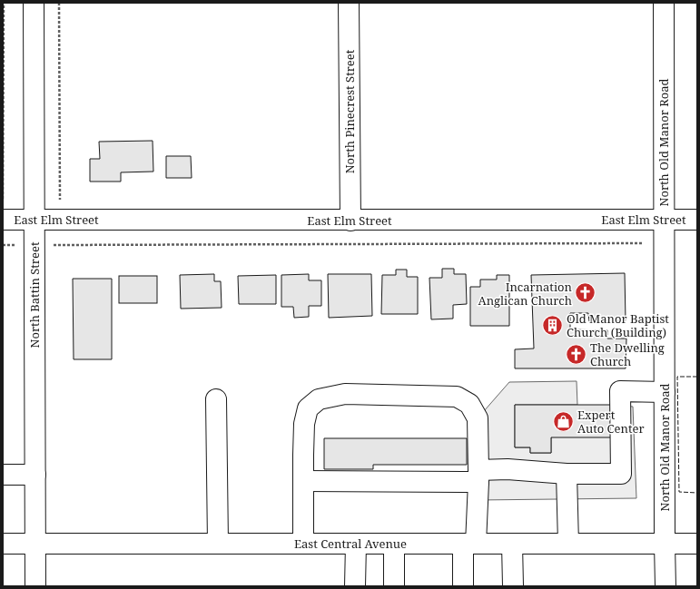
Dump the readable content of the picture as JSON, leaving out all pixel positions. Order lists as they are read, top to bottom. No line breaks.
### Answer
{"streets":{"street":["North Pinecrest Street","North Old Manor Road","East Elm Street","North Battin Street","East Central Avenue"]},"crossings":[["North Pinecrest Street","East Elm Street"],["North Old Manor Road","East Elm Street"],["North Old Manor Road","East Central Avenue"],["East Elm Street","North Battin Street"],["North Battin Street","East Central Avenue"]],"places":{"church":["Incarnation Anglican Church","The Dwelling Church"],"building":["Old Manor Baptist Church (Building)"],"shop":["Expert Auto Center"]}}
